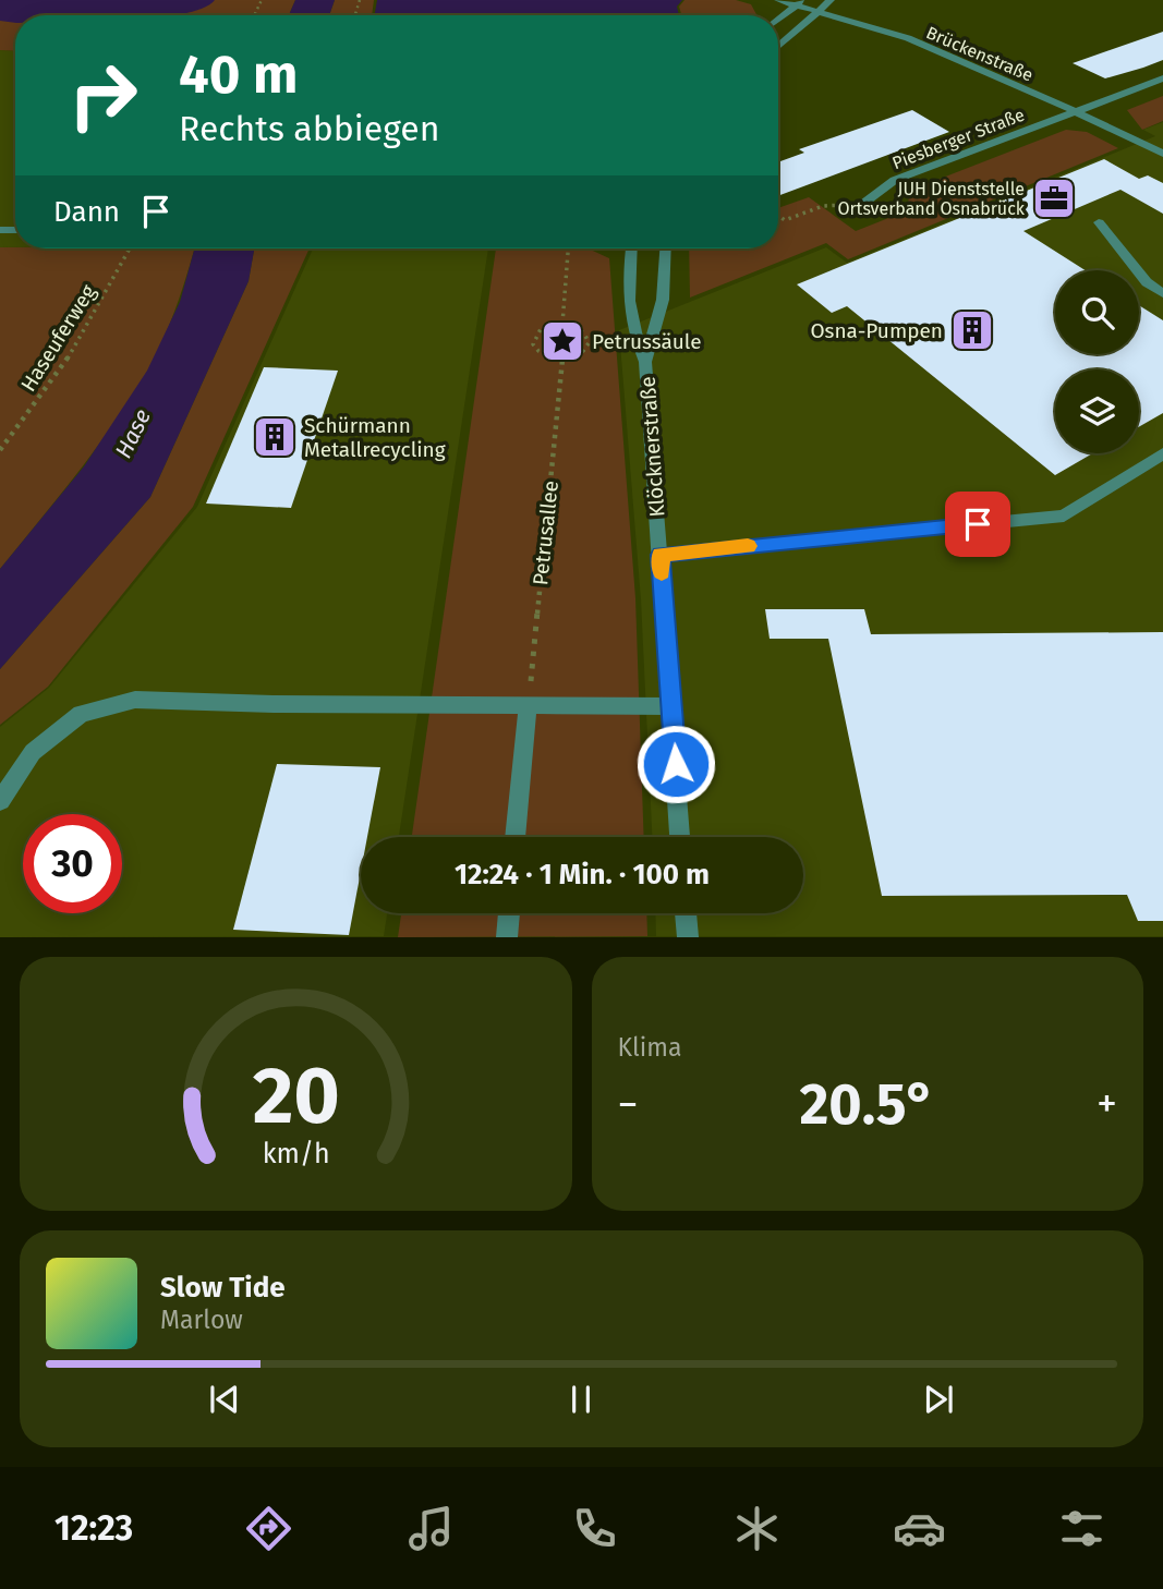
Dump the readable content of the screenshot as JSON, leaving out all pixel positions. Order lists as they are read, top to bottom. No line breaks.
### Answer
{"streets":{"street":["Brückenstraße","Piesberger Straße","Klöcknerstraße"],"path":["Haseuferweg","Petrusallee"]},"crossings":[["Brückenstraße","Piesberger Straße"]],"water":["Hase"],"places":{"office":["JUH Dienststelle Ortsverband Osnabrück"],"building":["Osna-Pumpen","Schürmann Metallrecycling"],"place":["Petrussäule"]},"page":{"turn":["40 m","Rechts abbiegen"],"then":"Dann","limit":"30","trip":"12:24 · 1 Min. · 100 m","tile":"Klima","heat":["−","20.5°","+"],"song":["Slow Tide","Marlow"],"tabs":"12:23","gauge":["20","km/h"]}}
